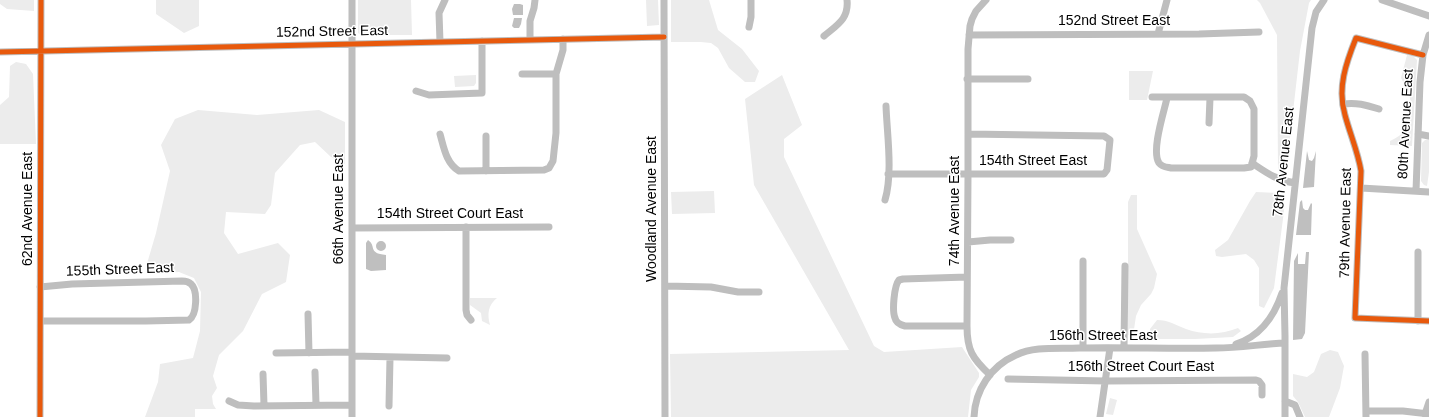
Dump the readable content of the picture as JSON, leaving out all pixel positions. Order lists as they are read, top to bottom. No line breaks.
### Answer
{"streets":{"street":["152nd Street East","80th Avenue East","154th Street East","78th Avenue East","62nd Avenue East","66th Avenue East","Woodland Avenue East","74th Avenue East","154th Street Court East","79th Avenue East","155th Street East","156th Street East","156th Street Court East"]},"crossings":[["152nd Street East","62nd Avenue East"],["152nd Street East","66th Avenue East"],["152nd Street East","Woodland Avenue East"],["152nd Street East","74th Avenue East"],["80th Avenue East","79th Avenue East"],["154th Street East","74th Avenue East"],["78th Avenue East","156th Street East"],["62nd Avenue East","155th Street East"],["66th Avenue East","154th Street Court East"],["74th Avenue East","156th Street East"]]}
